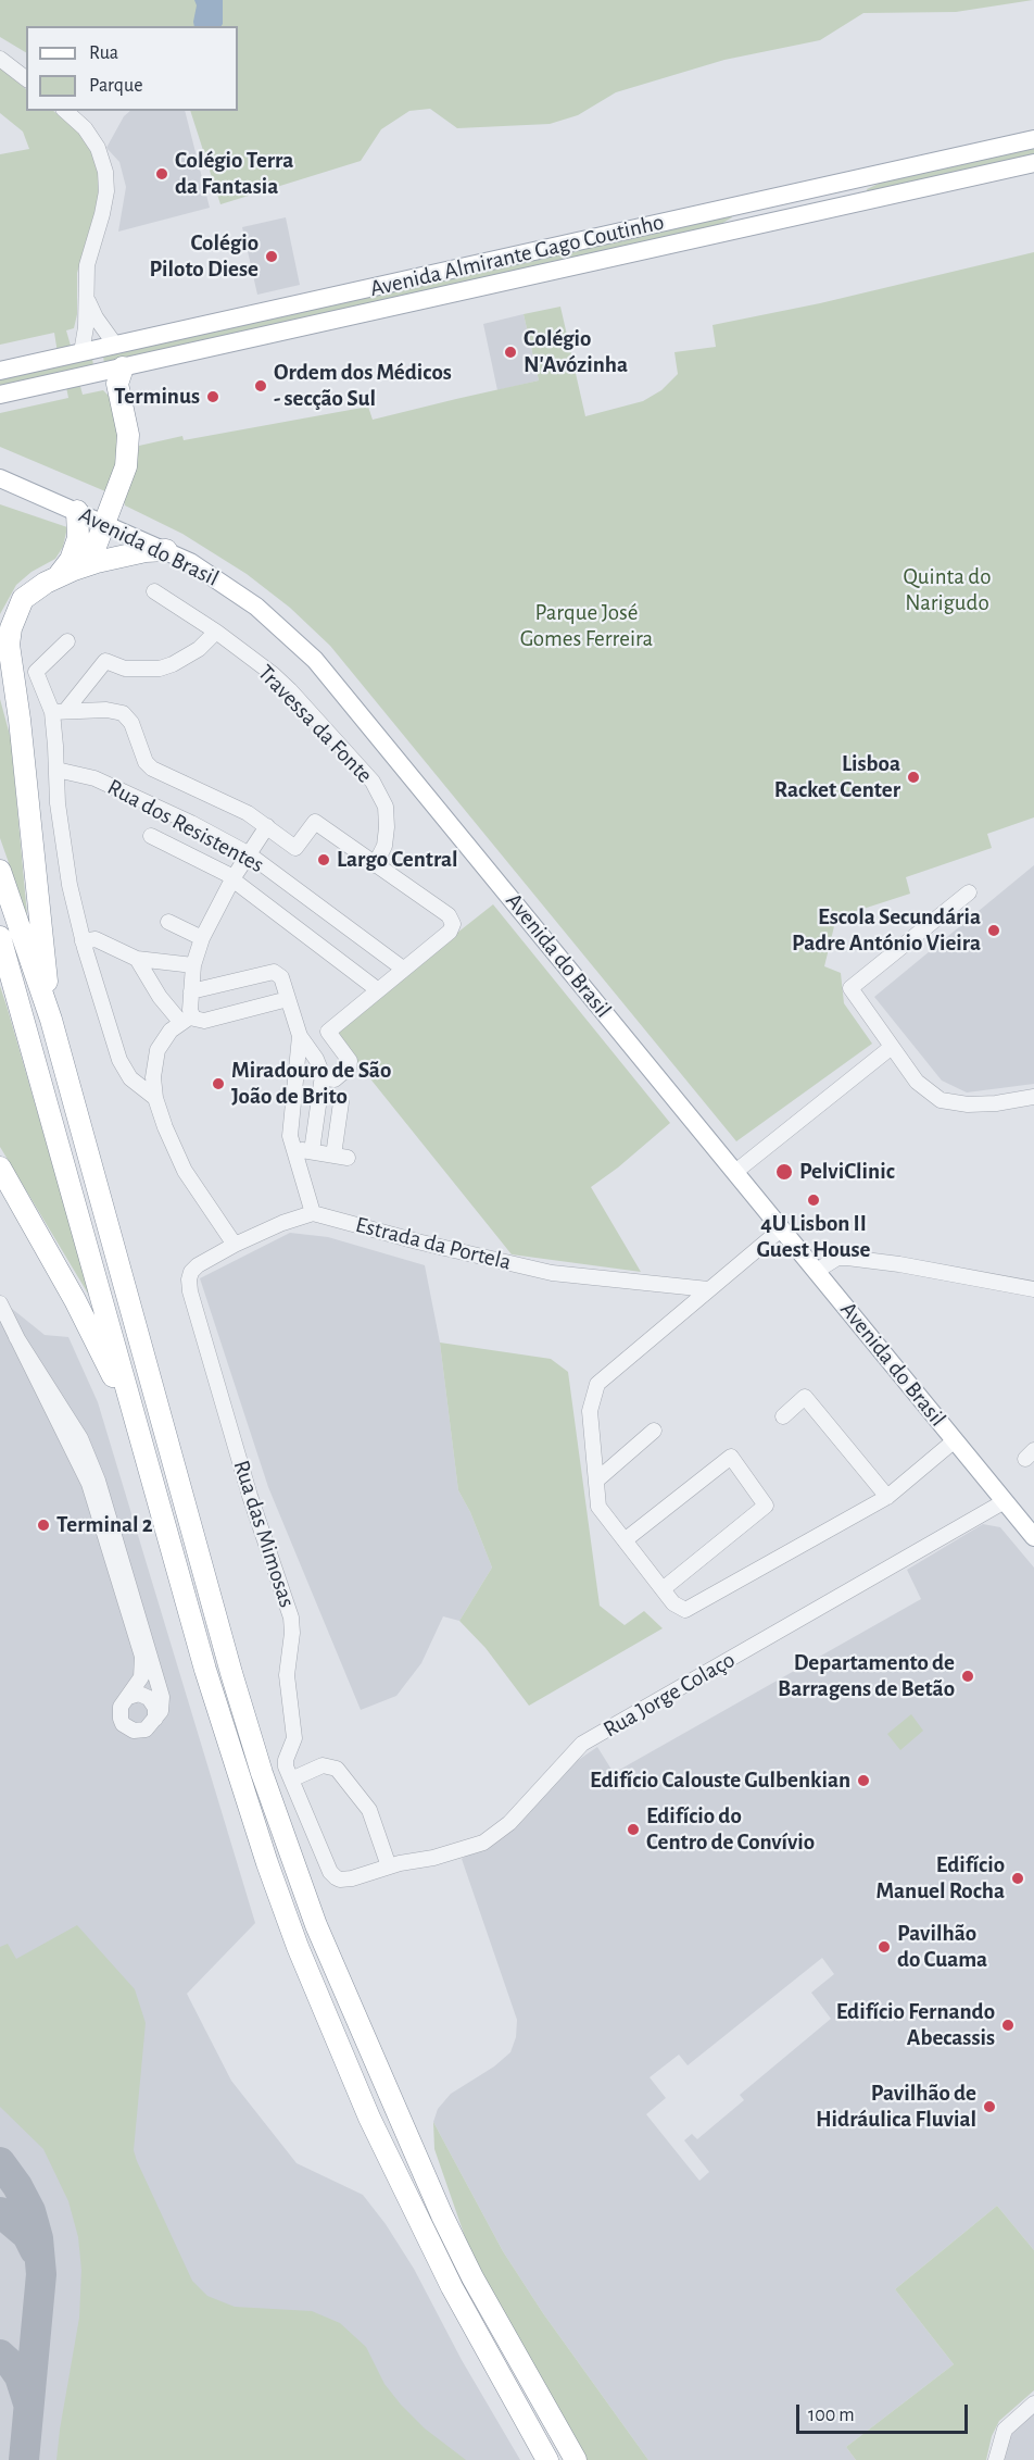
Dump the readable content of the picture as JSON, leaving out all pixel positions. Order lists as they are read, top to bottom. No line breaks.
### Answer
{"streets":{"main road":["Avenida Almirante Gago Coutinho","Avenida do Brasil"],"street":["Travessa da Fonte","Rua dos Resistentes","Estrada da Portela","Rua das Mimosas","Rua Jorge Colaço"]},"crossings":[["Avenida do Brasil","Rua Jorge Colaço"],["Rua das Mimosas","Rua Jorge Colaço"]],"parks":["Quinta do Narigudo","Parque José Gomes Ferreira"],"places":["Colégio Terra da Fantasia","Colégio Piloto Diese","Colégio N'Avózinha","Ordem dos Médicos - secção Sul","Terminus","Lisboa Racket Center","Largo Central","Escola Secundária Padre António Vieira","Miradouro de São João de Brito","PelviClinic","4U Lisbon II Guest House","Terminal 2","Departamento de Barragens de Betão","Edifício Calouste Gulbenkian","Edifício do Centro de Convívio","Edifício Manuel Rocha","Pavilhão do Cuama","Edifício Fernando Abecassis","Pavilhão de Hidráulica Fluvial"],"legend":["Rua","Parque"],"scale_bar":"100 m"}
